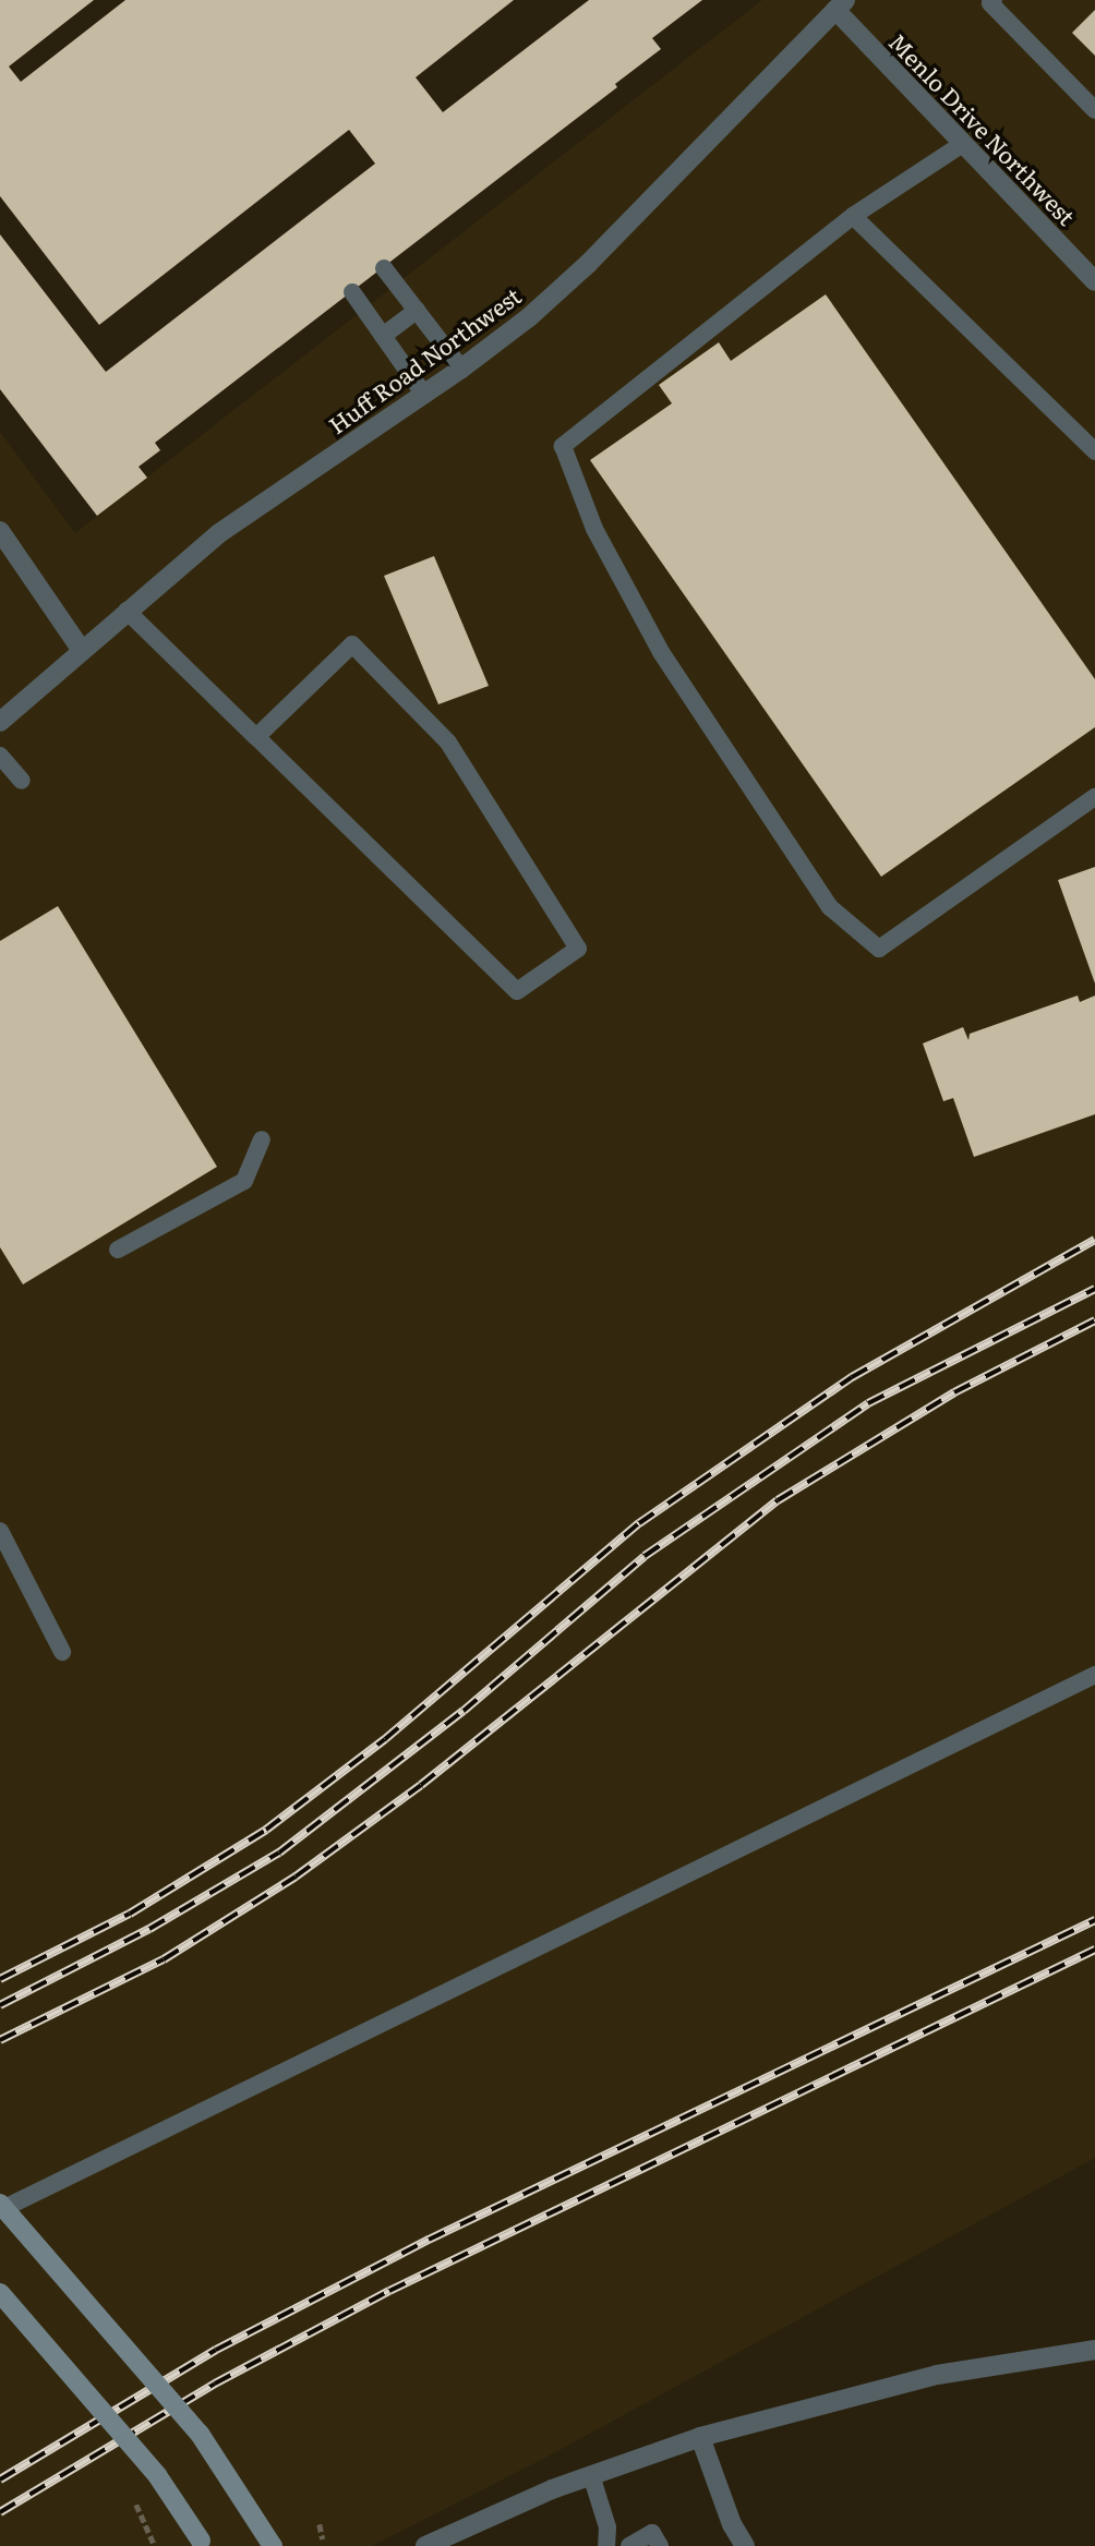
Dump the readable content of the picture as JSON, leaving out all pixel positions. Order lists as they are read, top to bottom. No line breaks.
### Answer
{"streets":{"street":["Menlo Drive Northwest","Huff Road Northwest"]},"crossings":[["Menlo Drive Northwest","Huff Road Northwest"]]}
